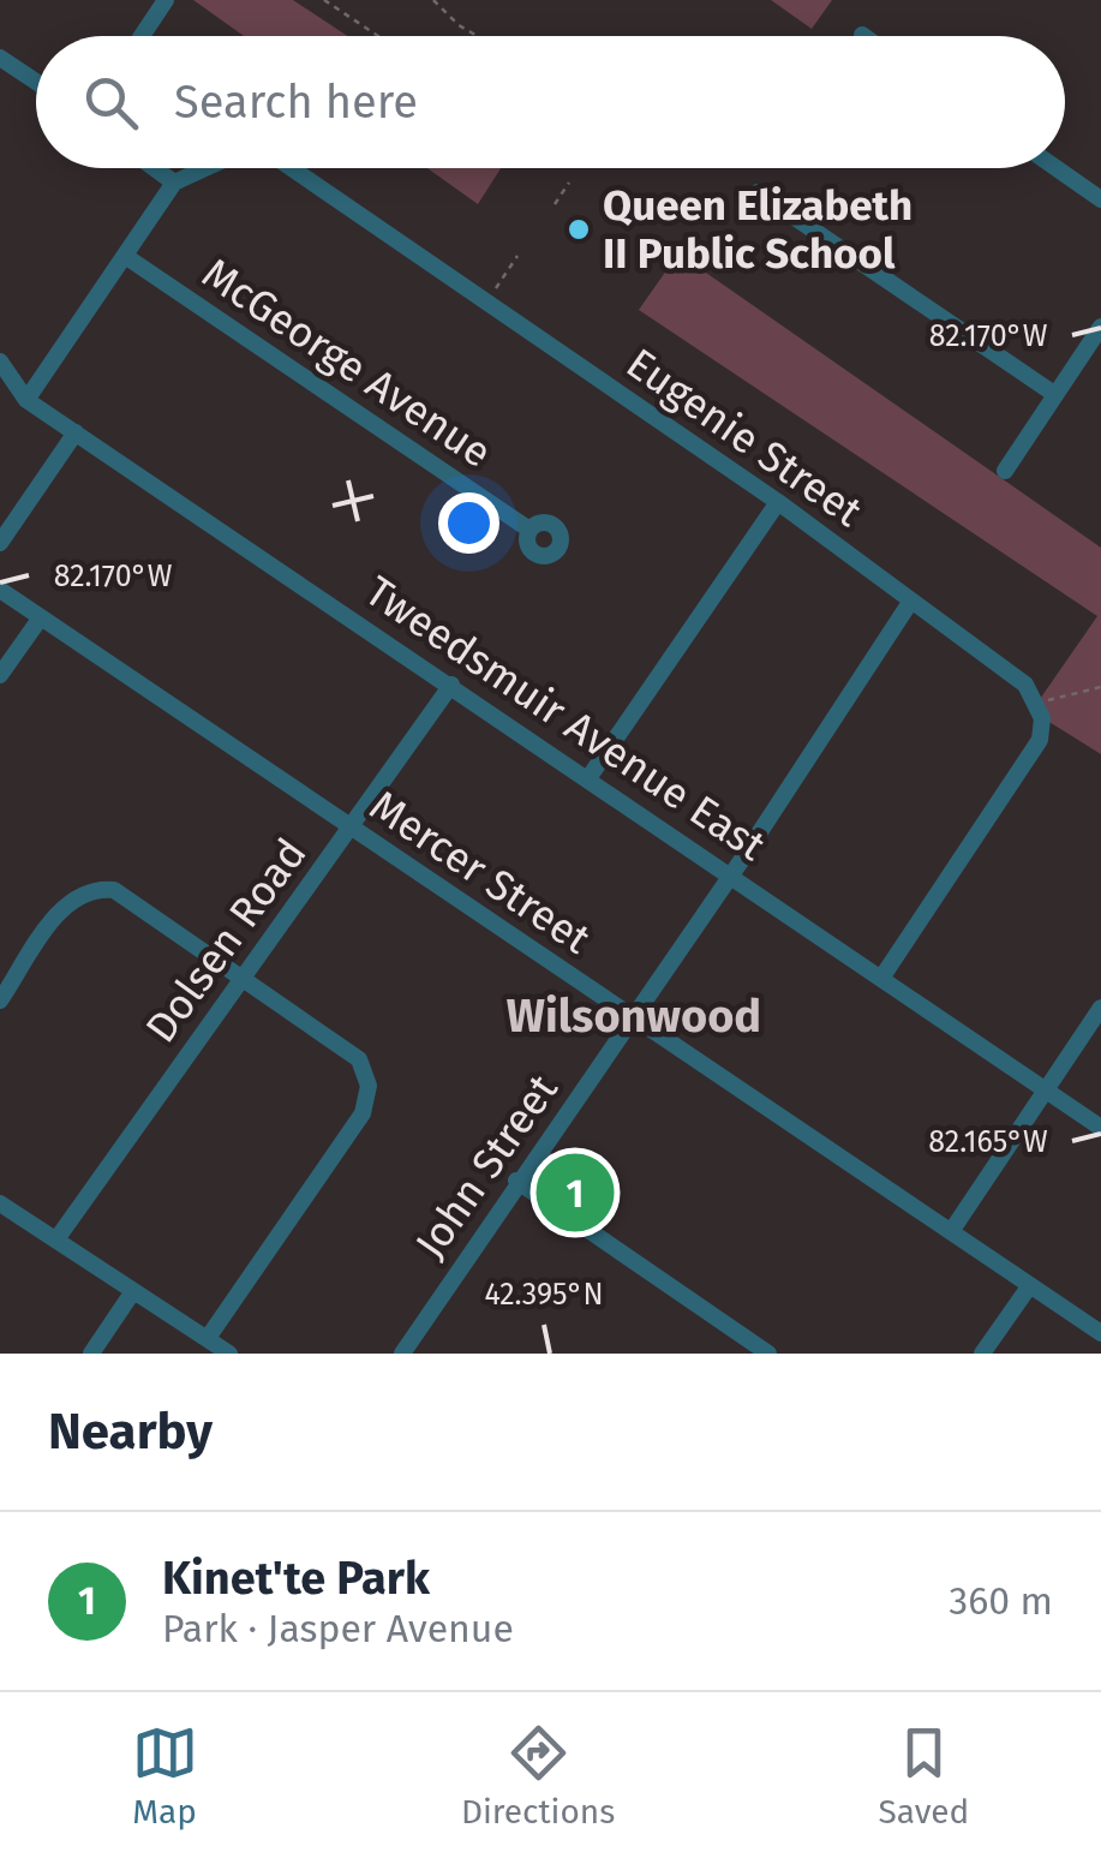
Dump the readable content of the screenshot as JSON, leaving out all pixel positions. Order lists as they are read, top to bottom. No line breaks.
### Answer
{"streets":{"street":["McGeorge Avenue","Eugenie Street","Tweedsmuir Avenue East","Mercer Street","Dolsen Road","John Street"]},"crossings":[["Eugenie Street","John Street"],["Tweedsmuir Avenue East","Dolsen Road"],["Tweedsmuir Avenue East","John Street"],["Mercer Street","Dolsen Road"],["Mercer Street","John Street"]],"districts":["Wilsonwood"],"places":["Queen Elizabeth II Public School"],"page":{"search":"Search here","pins":"1","heading":"Nearby","list":[{"mark":"1","name":"Kinet'te Park","note":"Park · Jasper Avenue","value":"360 m"}],"nav":["Map","Directions","Saved"]},"coordinates":["82.170°W","82.165°W","42.395°N"]}
